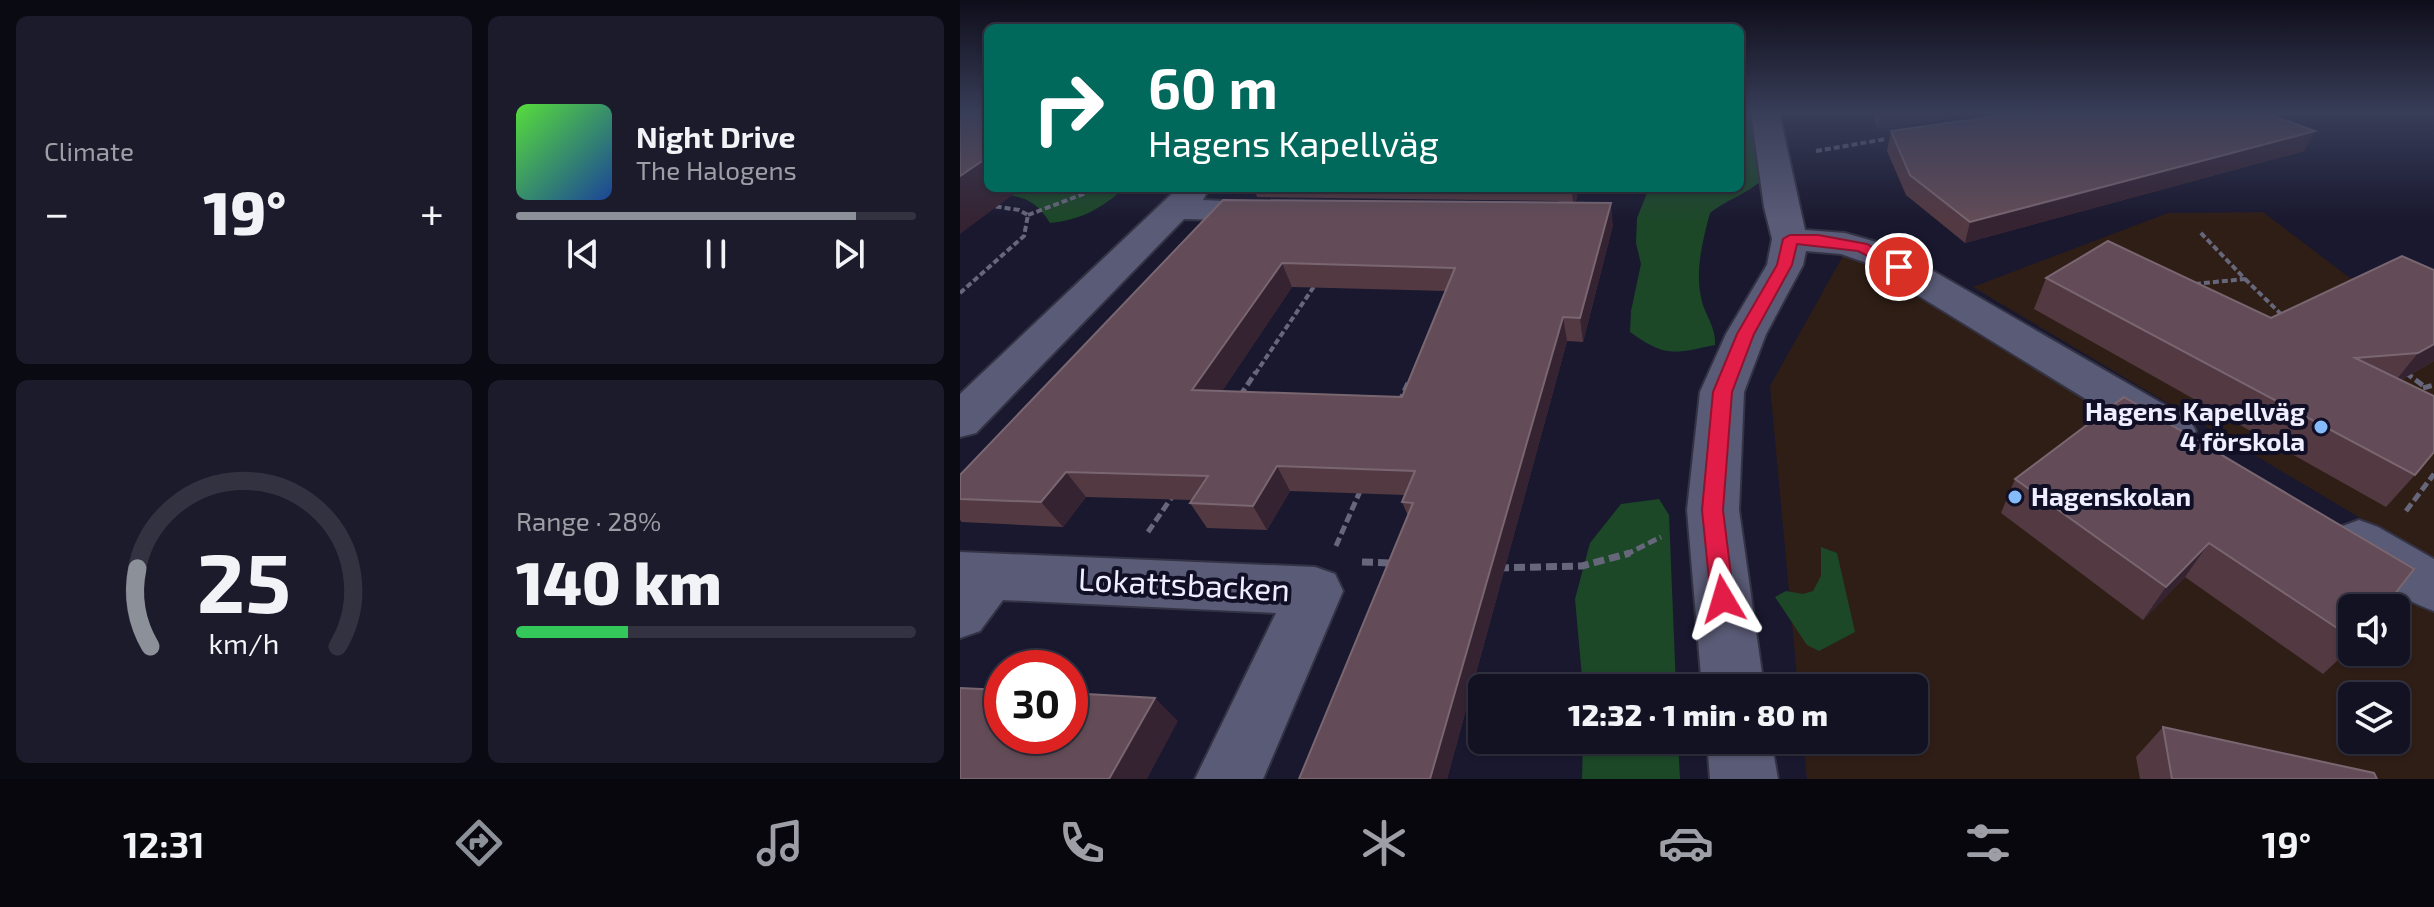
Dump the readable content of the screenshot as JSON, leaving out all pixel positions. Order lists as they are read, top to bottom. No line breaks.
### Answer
{"streets":{"street":["Lokattsbacken"]},"places":["Hagens Kapellväg 4 förskola","Hagenskolan"],"page":{"tile":["Climate",["Range · 28%","140 km"]],"turn":["60 m","Hagens Kapellväg"],"song":["Night Drive","The Halogens"],"heat":["−","19°","+"],"limit":"30","trip":"12:32 · 1 min · 80 m","tabs":["12:31","19°"],"gauge":["25","km/h"]}}
